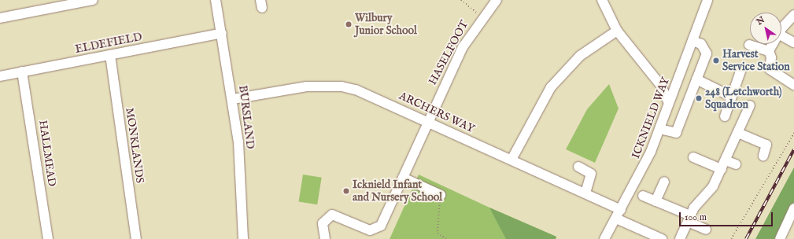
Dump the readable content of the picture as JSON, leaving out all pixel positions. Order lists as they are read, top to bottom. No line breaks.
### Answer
{"streets":{"street":["ELDEFIELD","HASELFOOT","ARCHERS WAY","BURSLAND","ICKNIELD WAY","MONKLANDS","HALLMEAD"]},"crossings":[["ELDEFIELD","BURSLAND"],["ELDEFIELD","MONKLANDS"],["ELDEFIELD","HALLMEAD"],["HASELFOOT","ARCHERS WAY"],["ARCHERS WAY","BURSLAND"],["ARCHERS WAY","ICKNIELD WAY"]],"places":["Wilbury Junior School","Harvest Service Station","248 (Letchworth) Squadron","Icknield Infant and Nursery School"],"scale_bar":"100 m","north":"top left"}
